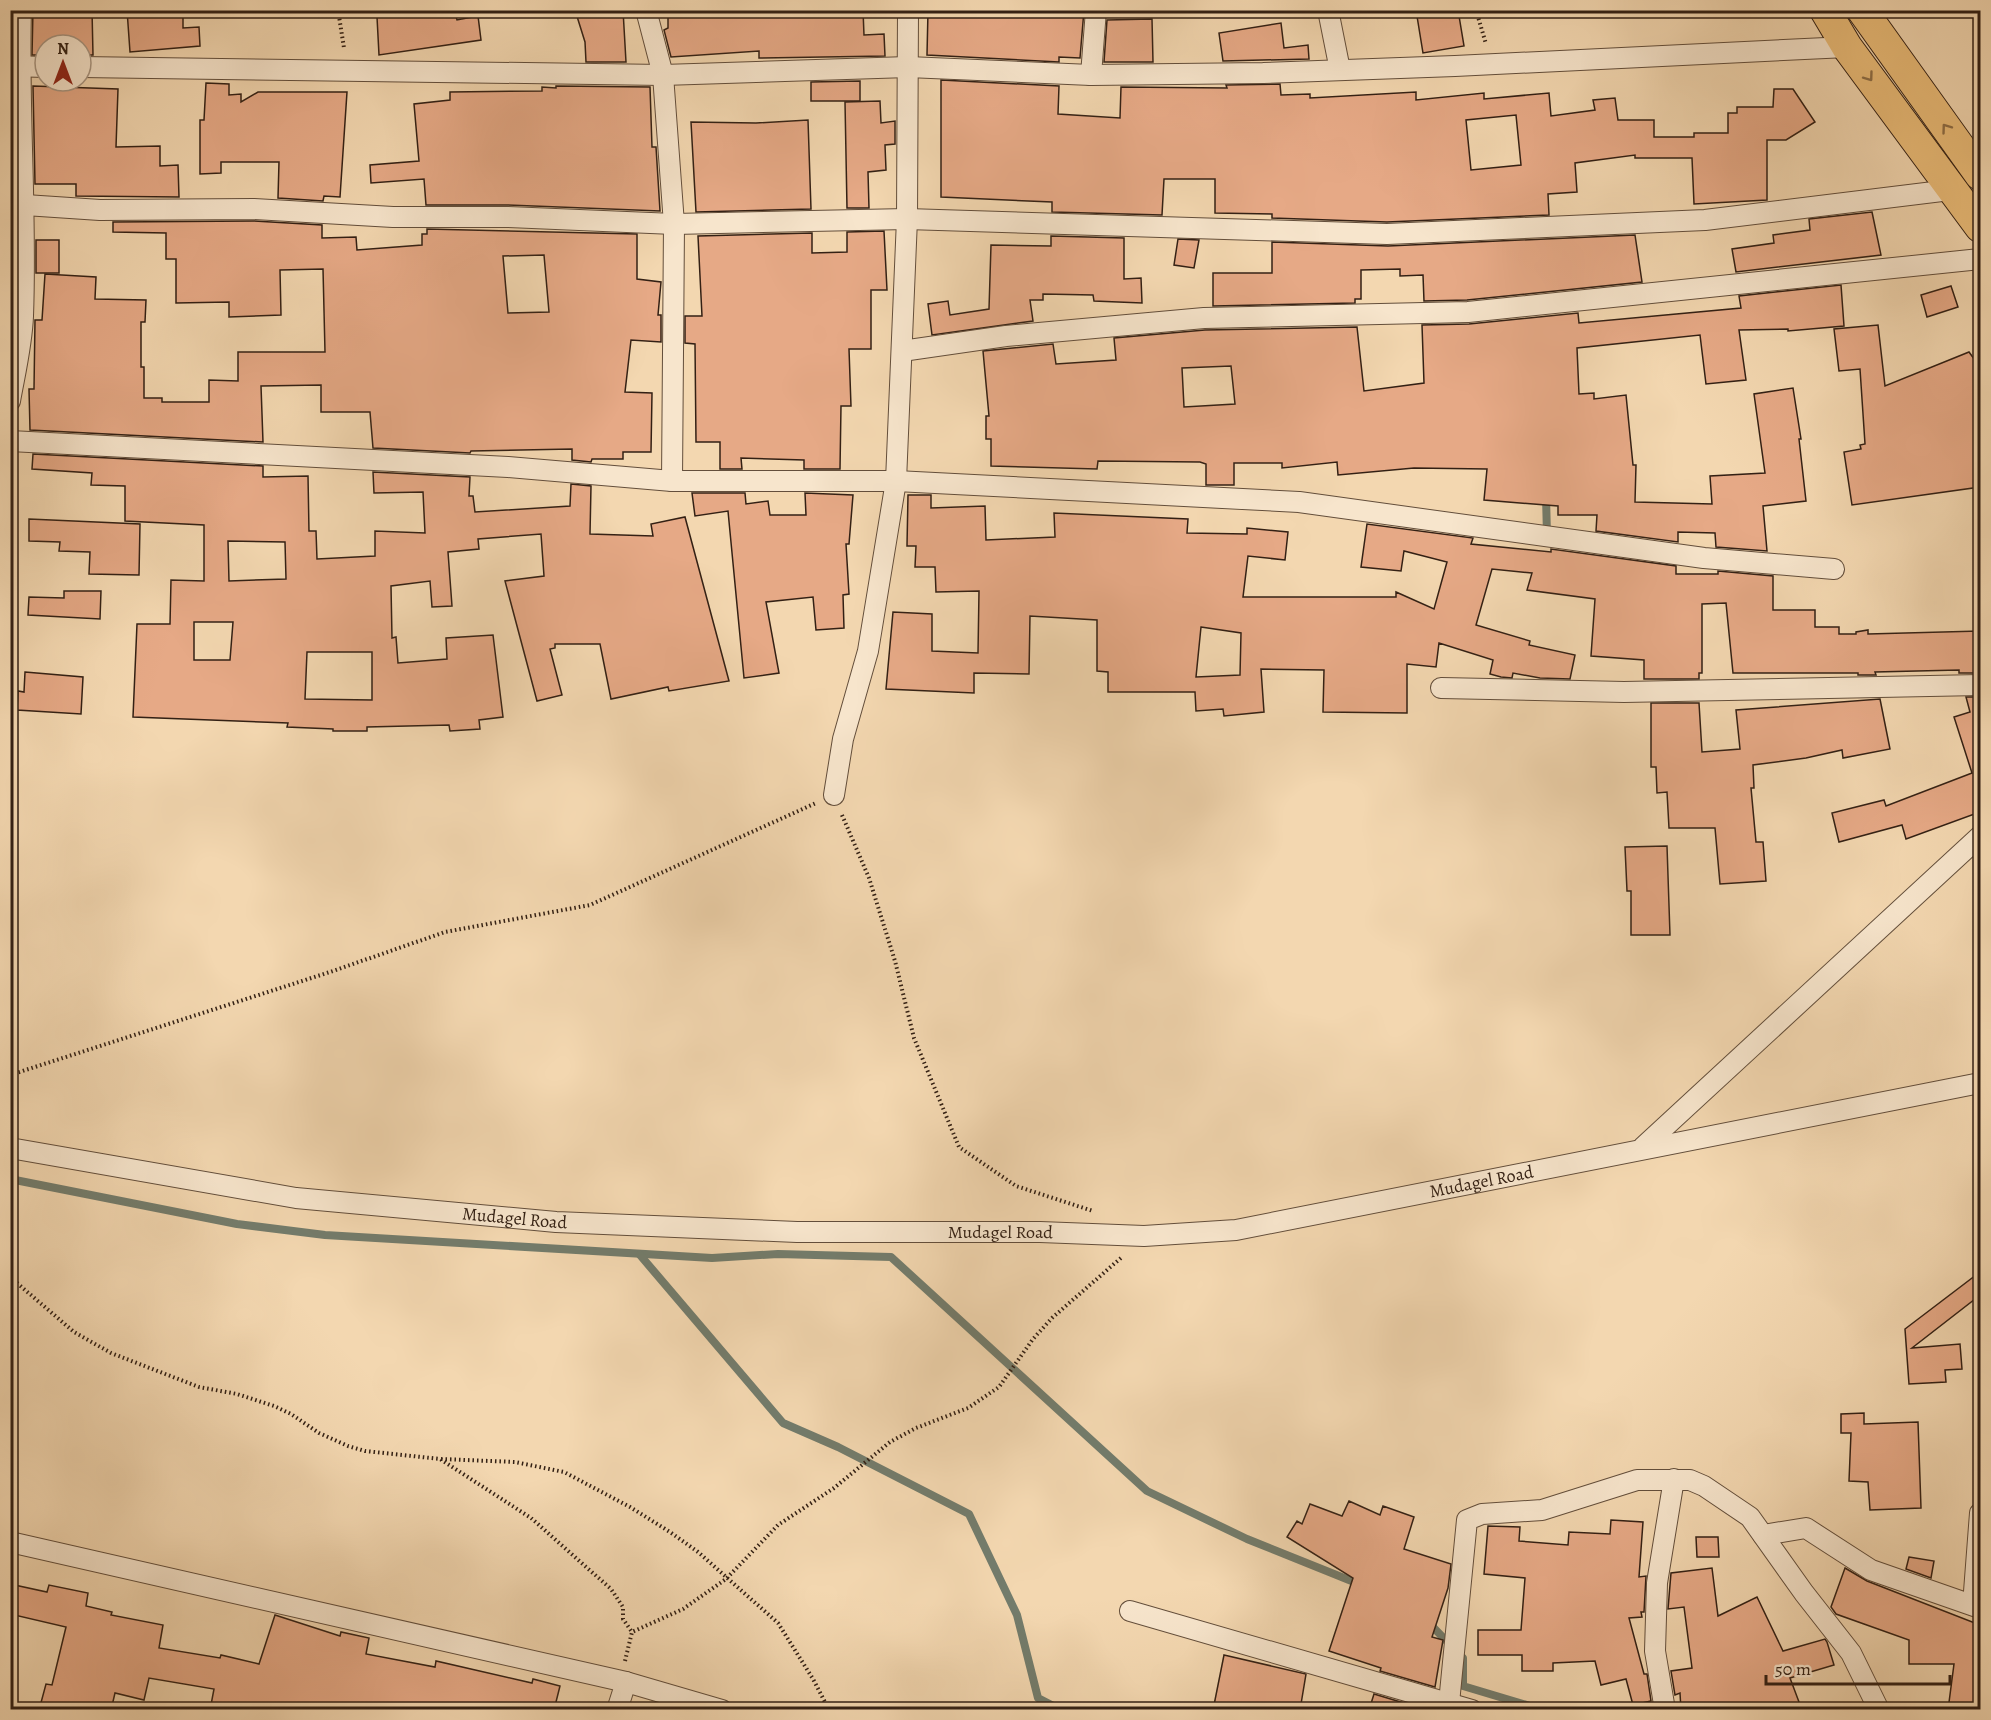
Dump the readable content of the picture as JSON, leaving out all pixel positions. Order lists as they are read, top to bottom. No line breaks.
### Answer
{"streets":{"street":["Mudagel Road"]},"scale_bar":"50 m","north":"top"}
